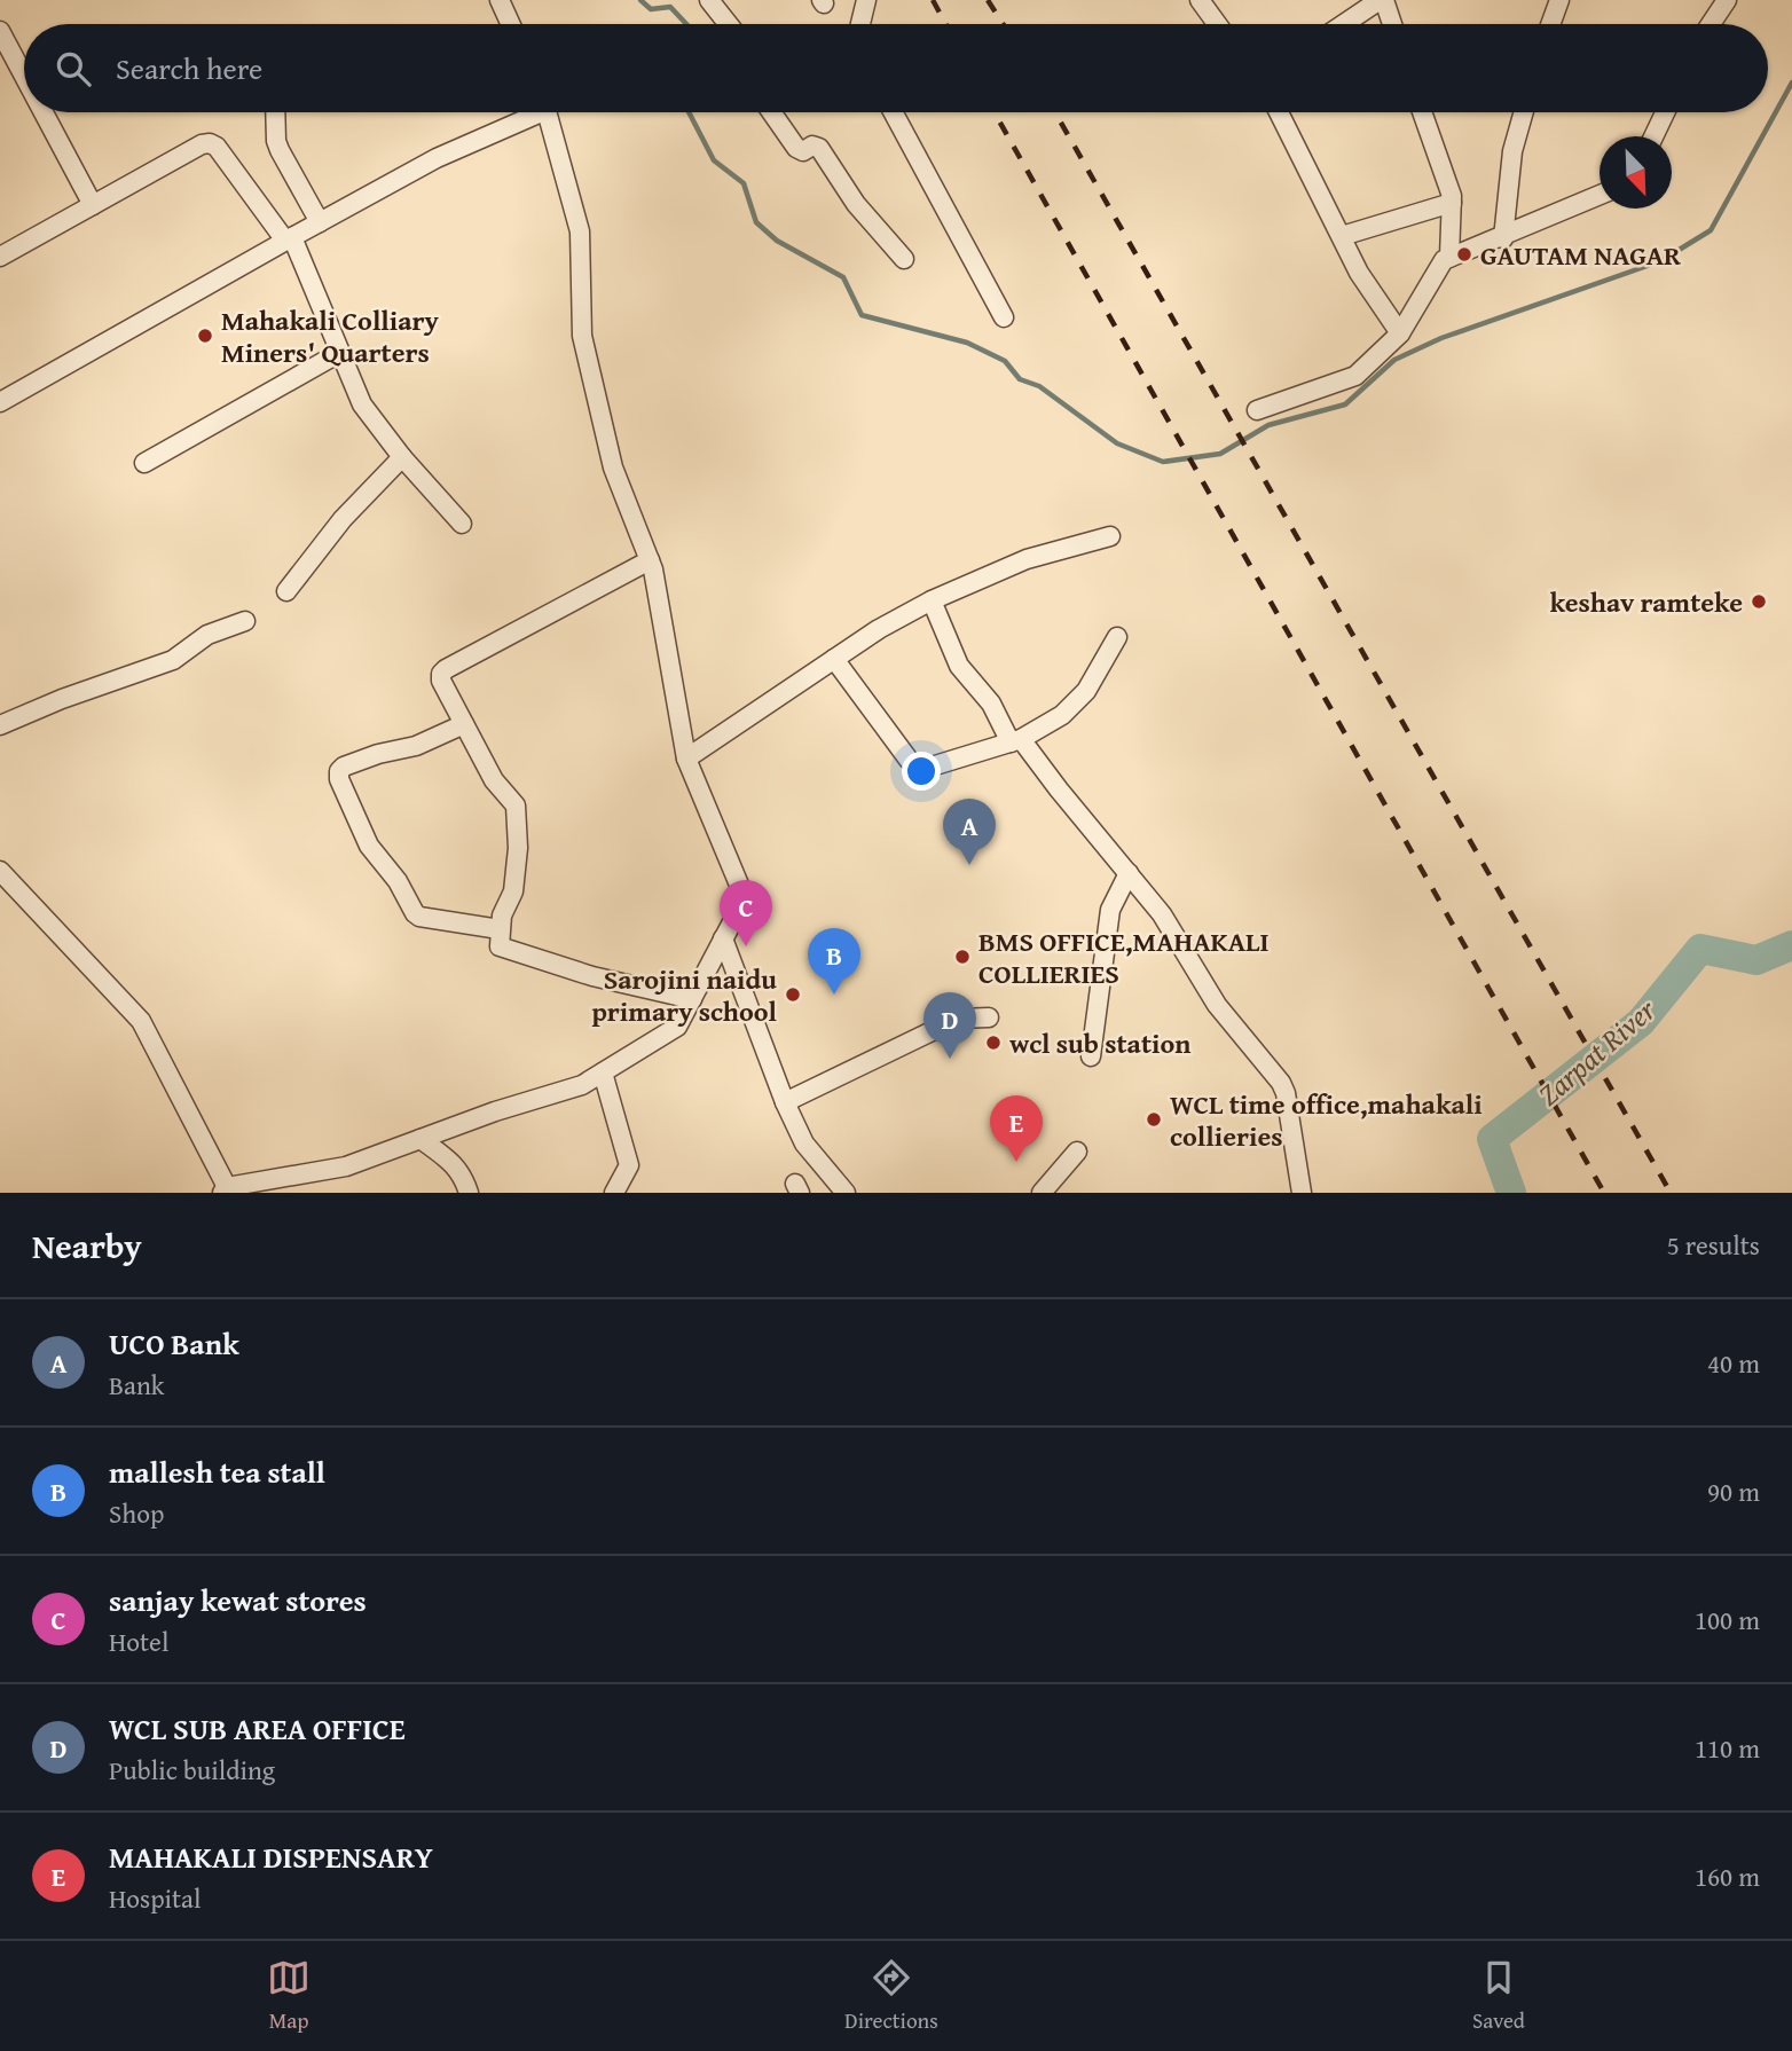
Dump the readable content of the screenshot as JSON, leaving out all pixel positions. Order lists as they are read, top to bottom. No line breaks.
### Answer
{"water":["Zarpat River"],"places":["GAUTAM NAGAR","Mahakali Colliary Miners' Quarters","keshav ramteke","BMS OFFICE,MAHAKALI COLLIERIES","Sarojini naidu primary school","wcl sub station","WCL time office,mahakali collieries"],"north":"bottom right","page":{"search":"Search here","pins":["A","C","B","D","E"],"heading":["Nearby","5 results"],"list":[{"mark":"A","name":"UCO Bank","note":"Bank","value":"40 m"},{"mark":"B","name":"mallesh tea stall","note":"Shop","value":"90 m"},{"mark":"C","name":"sanjay kewat stores","note":"Hotel","value":"100 m"},{"mark":"D","name":"WCL SUB AREA OFFICE","note":"Public building","value":"110 m"},{"mark":"E","name":"MAHAKALI DISPENSARY","note":"Hospital","value":"160 m"}],"nav":["Map","Directions","Saved"]}}
